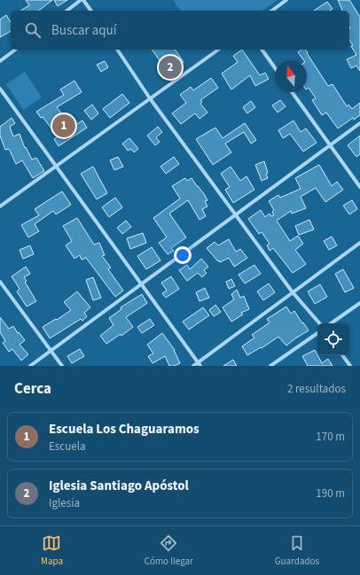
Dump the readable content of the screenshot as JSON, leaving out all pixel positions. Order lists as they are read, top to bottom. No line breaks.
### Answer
{"north":"top","page":{"search":"Buscar aquí","pins":["2","1"],"heading":["Cerca","2 resultados"],"list":[{"mark":"1","name":"Escuela Los Chaguaramos","note":"Escuela","value":"170 m"},{"mark":"2","name":"Iglesia Santiago Apóstol","note":"Iglesia","value":"190 m"}],"nav":["Mapa","Cómo llegar","Guardados"]}}
